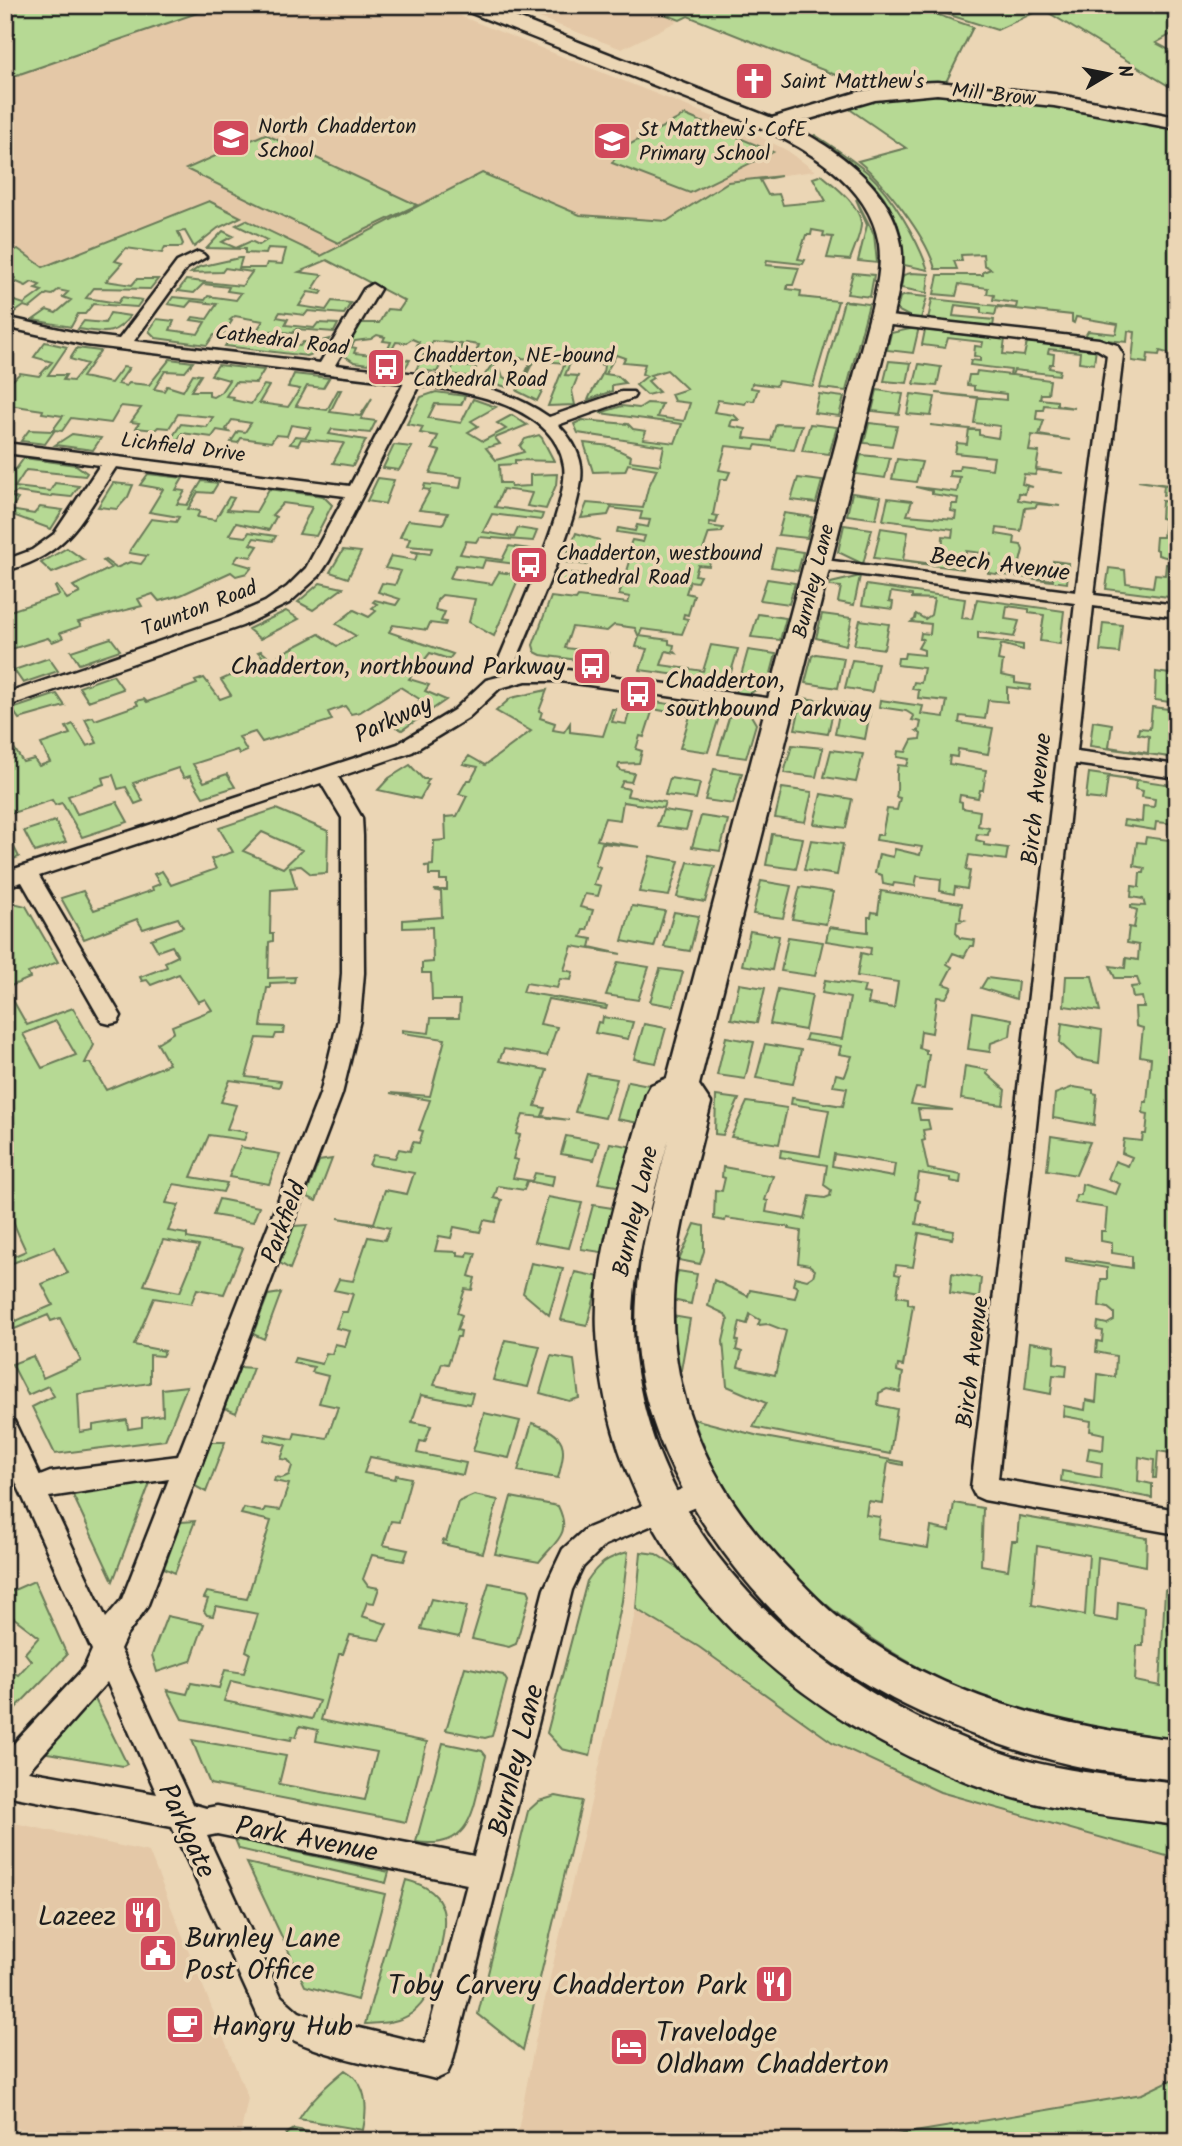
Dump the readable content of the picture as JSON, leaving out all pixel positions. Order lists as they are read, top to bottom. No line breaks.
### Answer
{"streets":{"street":["Mill Brow","Cathedral Road","Lichfield Drive","Beech Avenue","Burnley Lane","Taunton Road","Parkway","Birch Avenue","Parkfield","Parkgate","Park Avenue"]},"crossings":[["Mill Brow","Burnley Lane"],["Cathedral Road","Taunton Road"],["Cathedral Road","Parkway"],["Lichfield Drive","Taunton Road"],["Beech Avenue","Burnley Lane"],["Beech Avenue","Birch Avenue"],["Burnley Lane","Parkway"],["Burnley Lane","Birch Avenue"],["Burnley Lane","Parkgate"],["Burnley Lane","Park Avenue"],["Parkway","Parkfield"],["Parkfield","Parkgate"],["Parkfield","Park Avenue"],["Parkgate","Park Avenue"]],"places":{"church":["Saint Matthew's"],"school or university":["North Chadderton School","St Matthew's CofE Primary School"],"bus stop":["Chadderton, NE-bound Cathedral Road","Chadderton, westbound Cathedral Road","Chadderton, northbound Parkway","Chadderton, southbound Parkway"],"restaurant":["Lazeez","Toby Carvery Chadderton Park"],"public building":["Burnley Lane Post Office"],"cafe":["Hangry Hub"],"hotel":["Travelodge Oldham Chadderton"]},"north":"right"}
